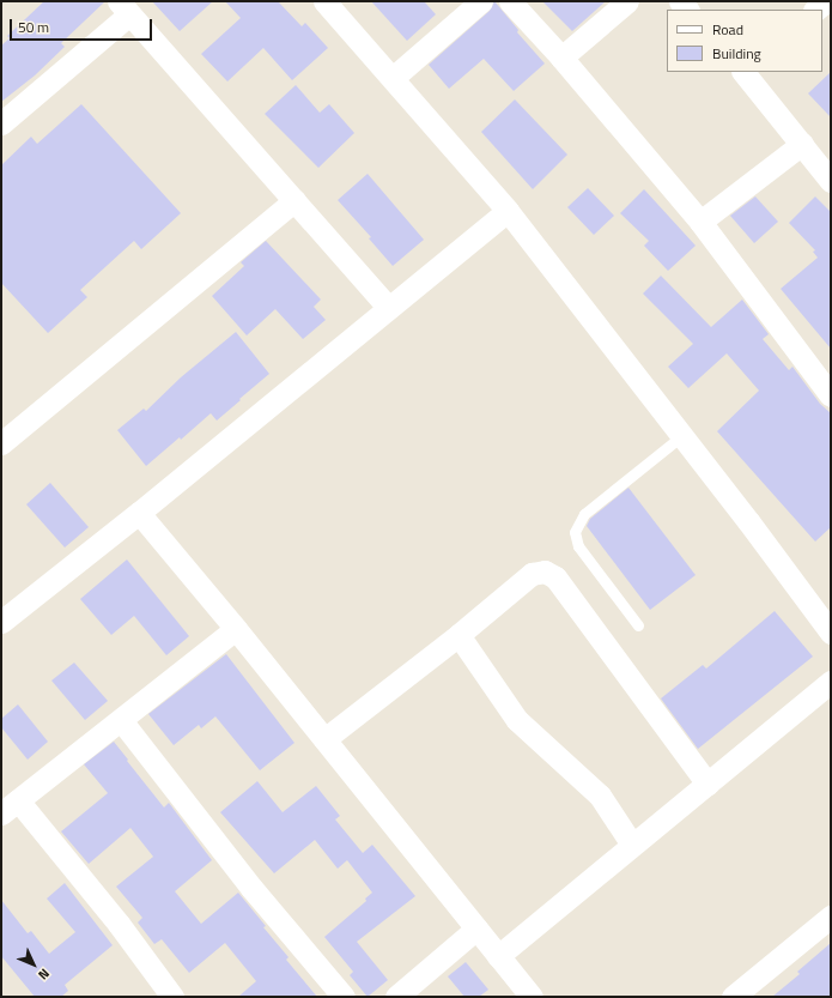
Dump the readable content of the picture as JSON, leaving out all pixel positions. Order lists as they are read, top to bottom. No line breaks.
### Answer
{"legend":["Road","Building"],"scale_bar":"50 m","north":"bottom right"}
